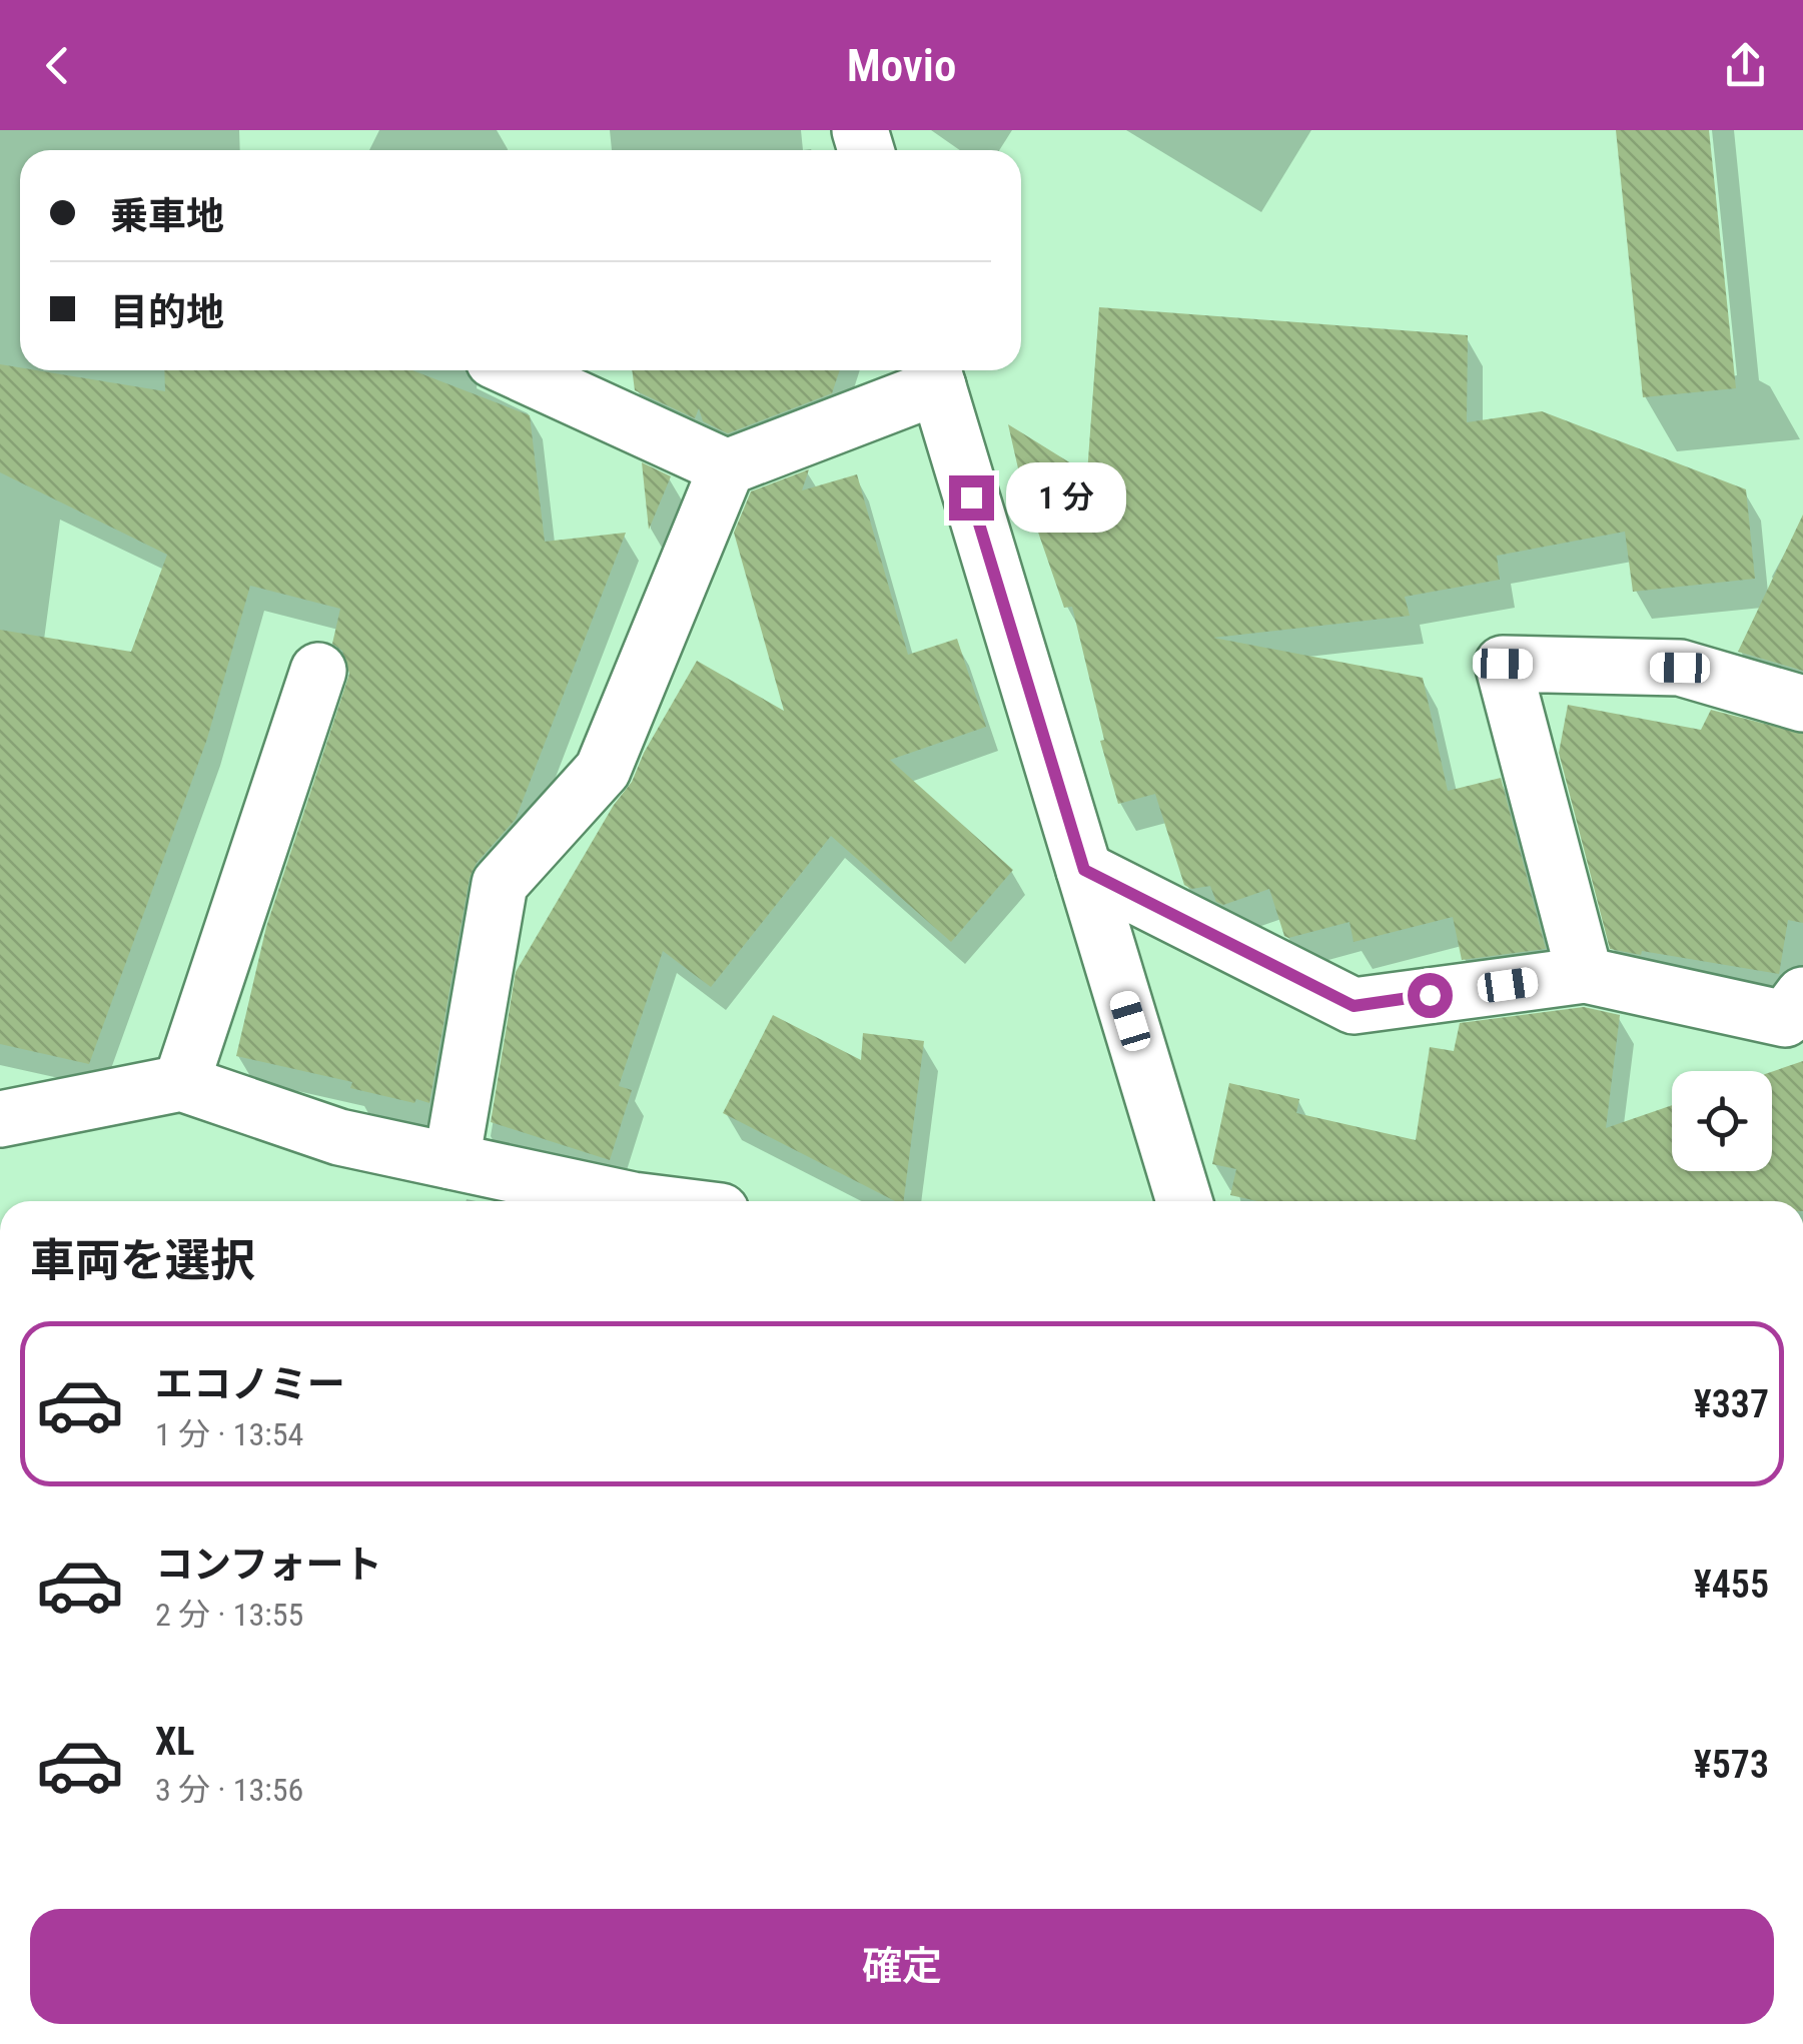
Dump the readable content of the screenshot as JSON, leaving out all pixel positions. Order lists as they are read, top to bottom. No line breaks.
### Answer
{"page":{"header":"Movio","banner":["乗車地","目的地"],"bubble":"1 分","heading":"車両を選択","list":[{"name":"エコノミー","note":"1 分 · 13:54","value":"¥337"},{"name":"コンフォート","note":"2 分 · 13:55","value":"¥455"},{"name":"XL","note":"3 分 · 13:56","value":"¥573"}],"buttons":"確定"}}
